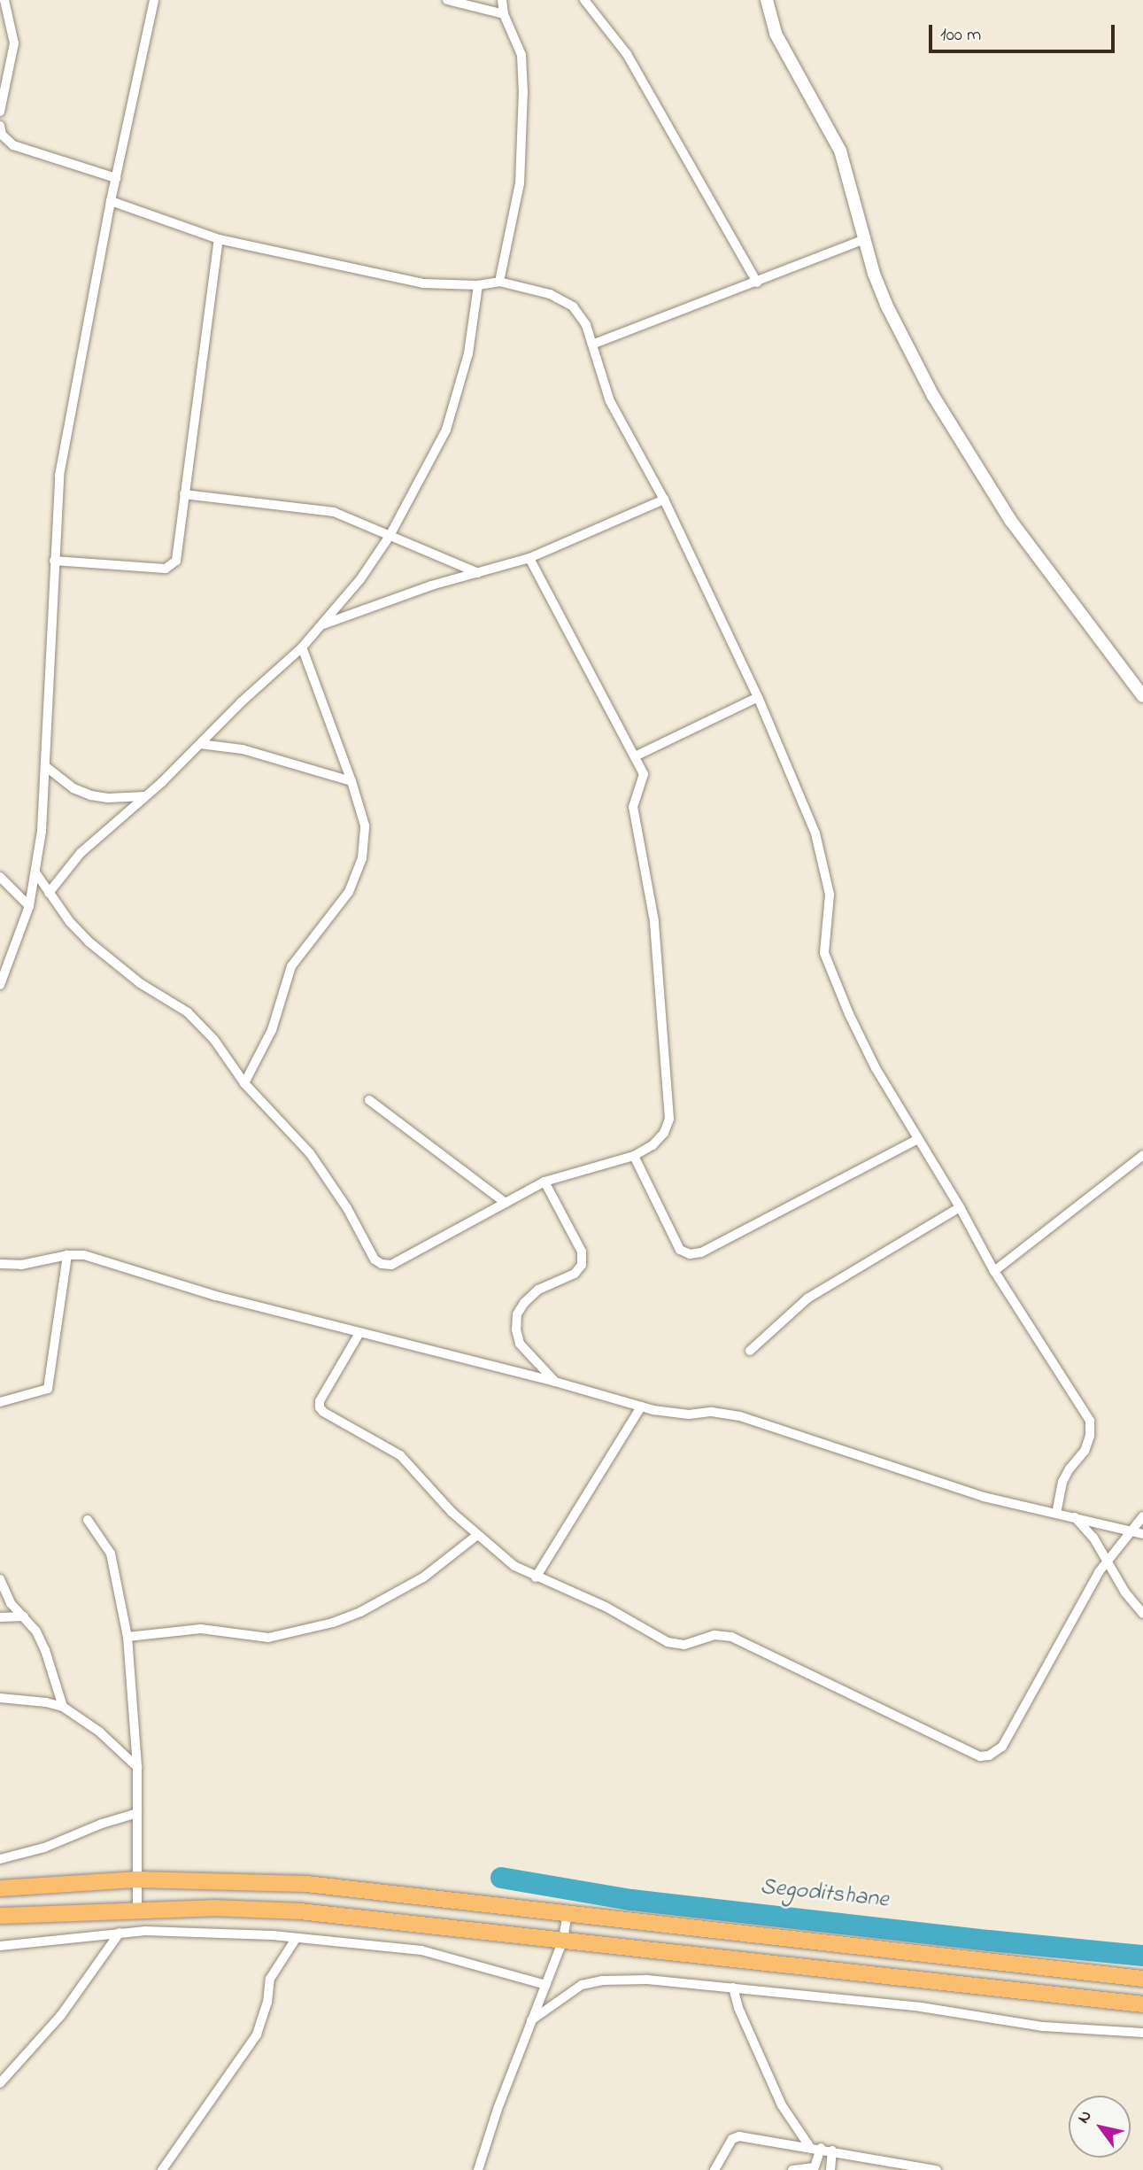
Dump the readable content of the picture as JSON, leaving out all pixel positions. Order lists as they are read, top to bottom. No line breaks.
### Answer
{"water":["Segoditshane"],"scale_bar":"100 m","north":"top left"}
